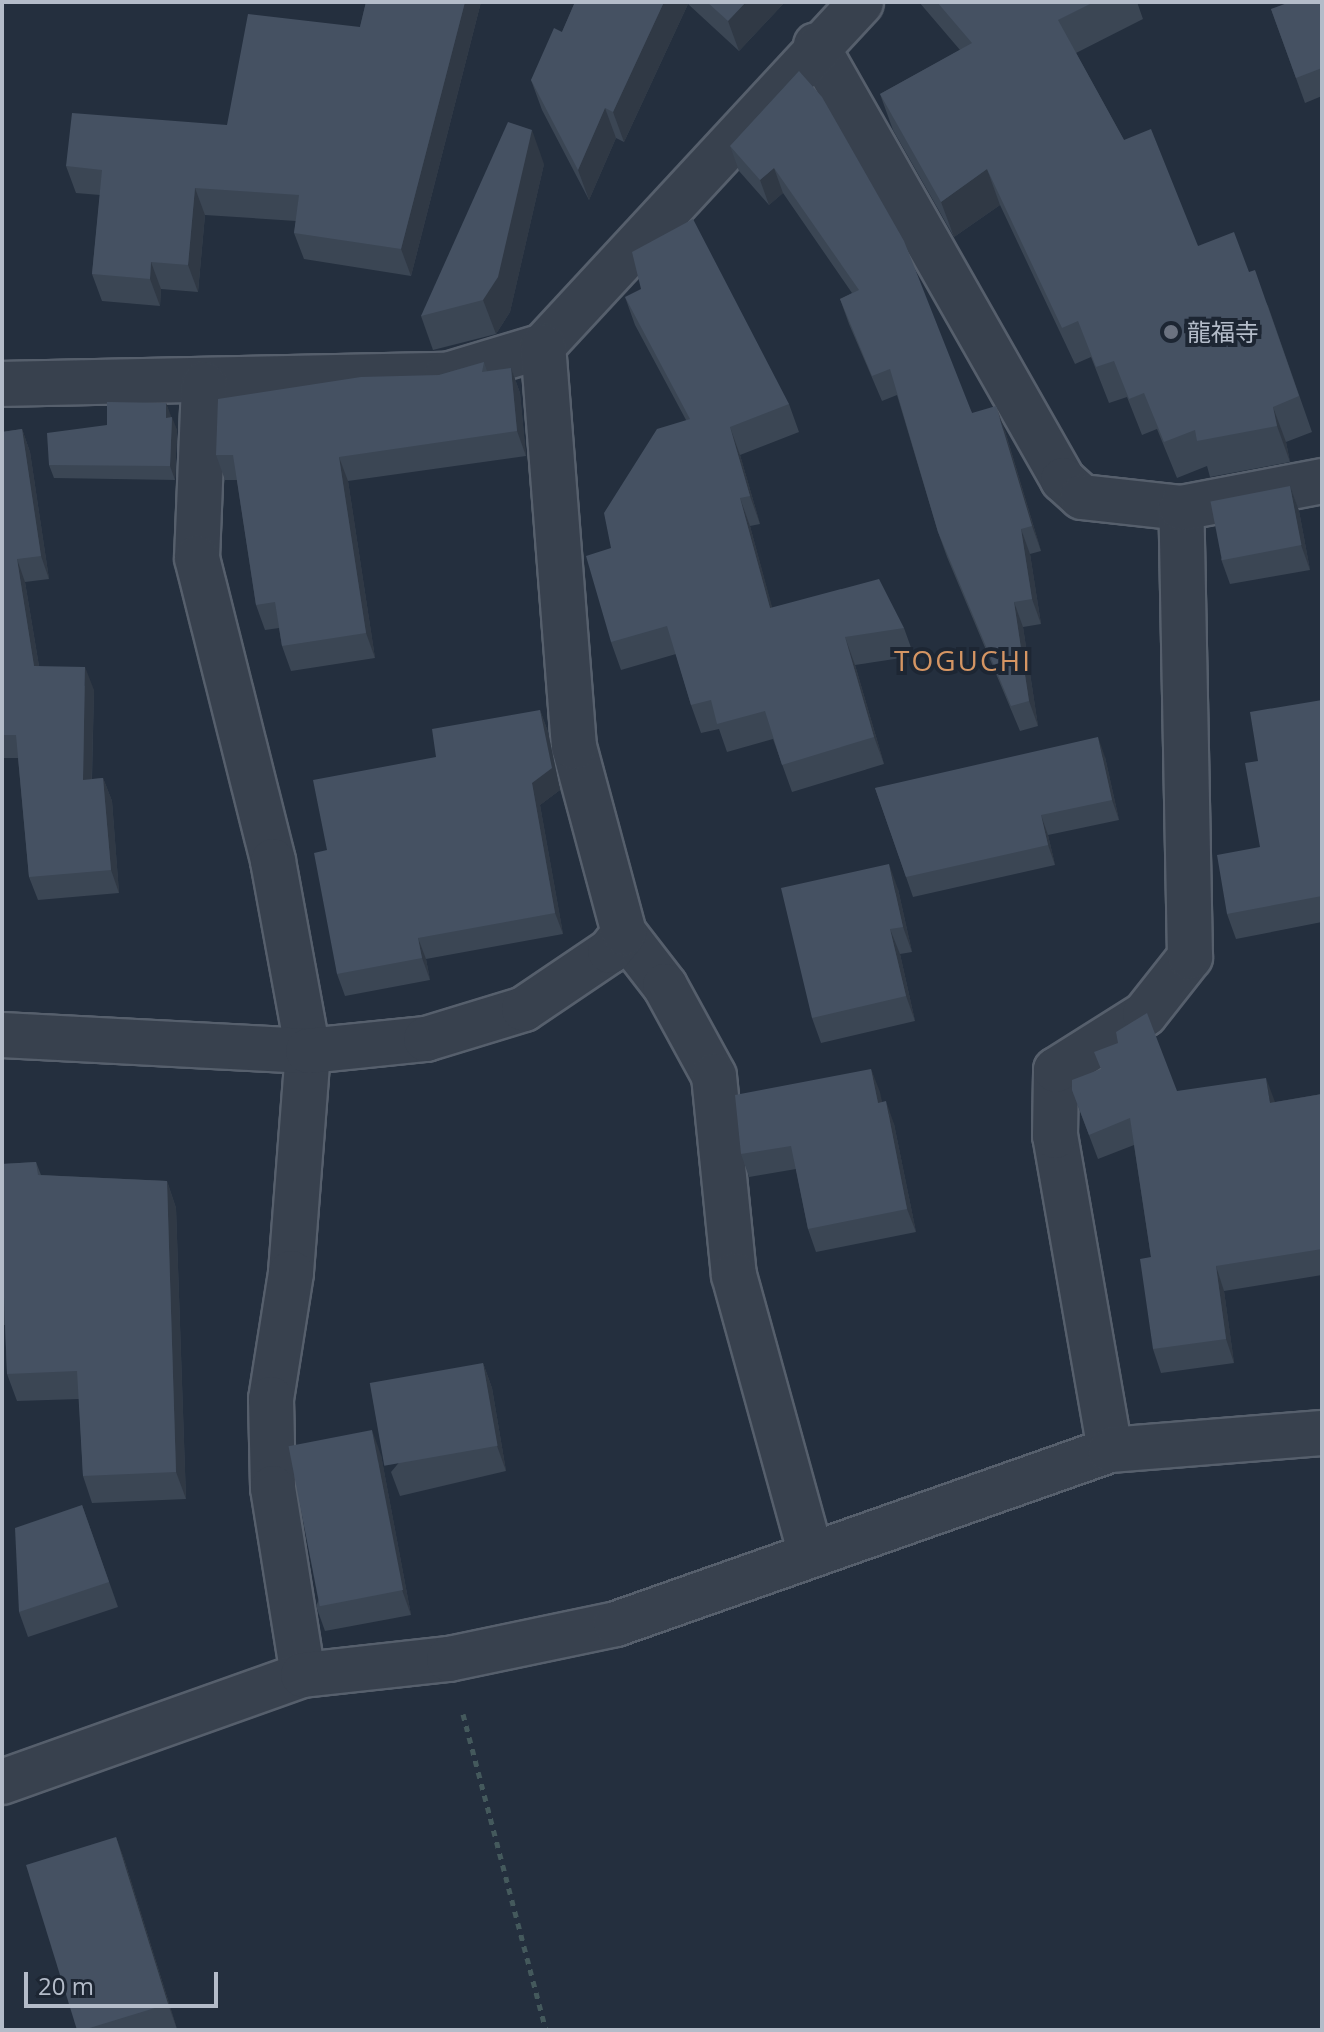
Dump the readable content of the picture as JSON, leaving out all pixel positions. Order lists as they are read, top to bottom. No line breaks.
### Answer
{"districts":["TOGUCHI"],"places":["龍福寺"],"scale_bar":"20 m"}
